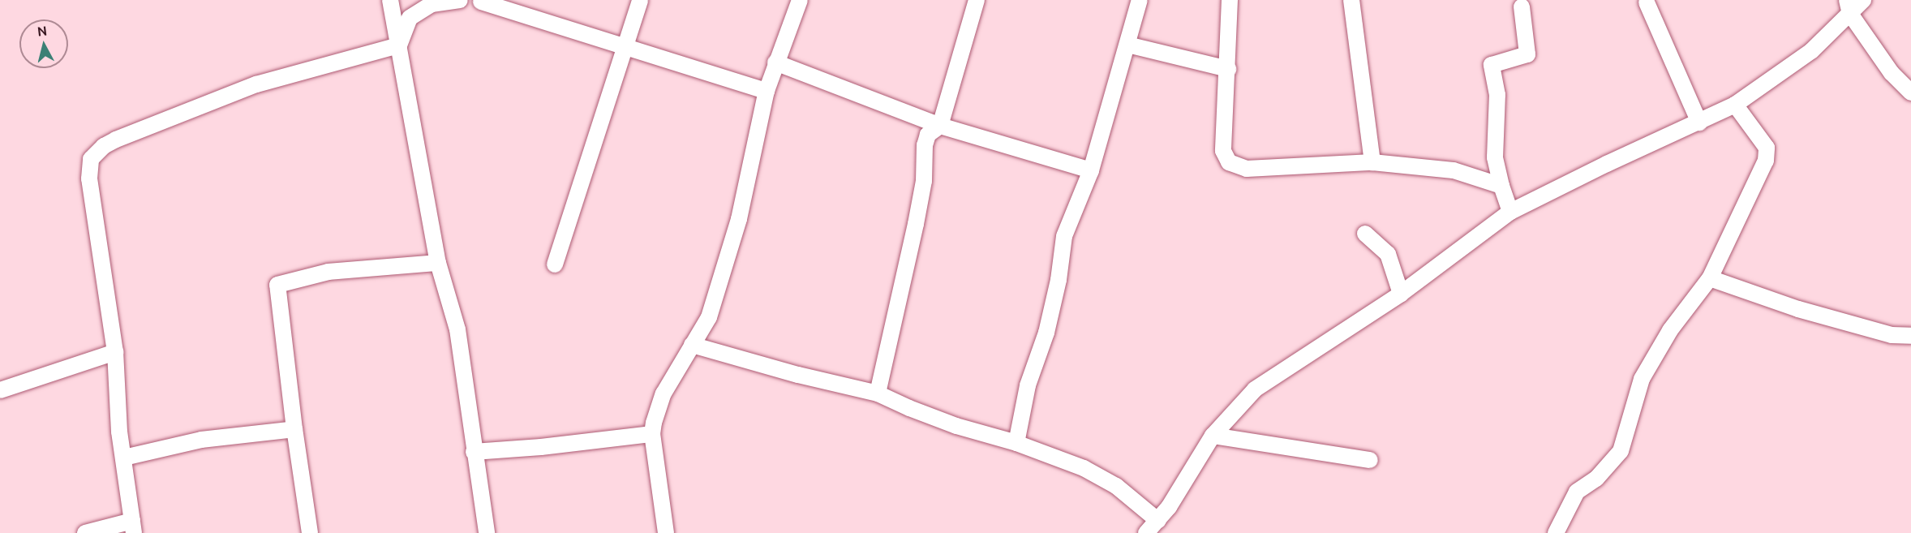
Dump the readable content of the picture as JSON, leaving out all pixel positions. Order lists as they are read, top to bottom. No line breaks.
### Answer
{"north":"top"}
